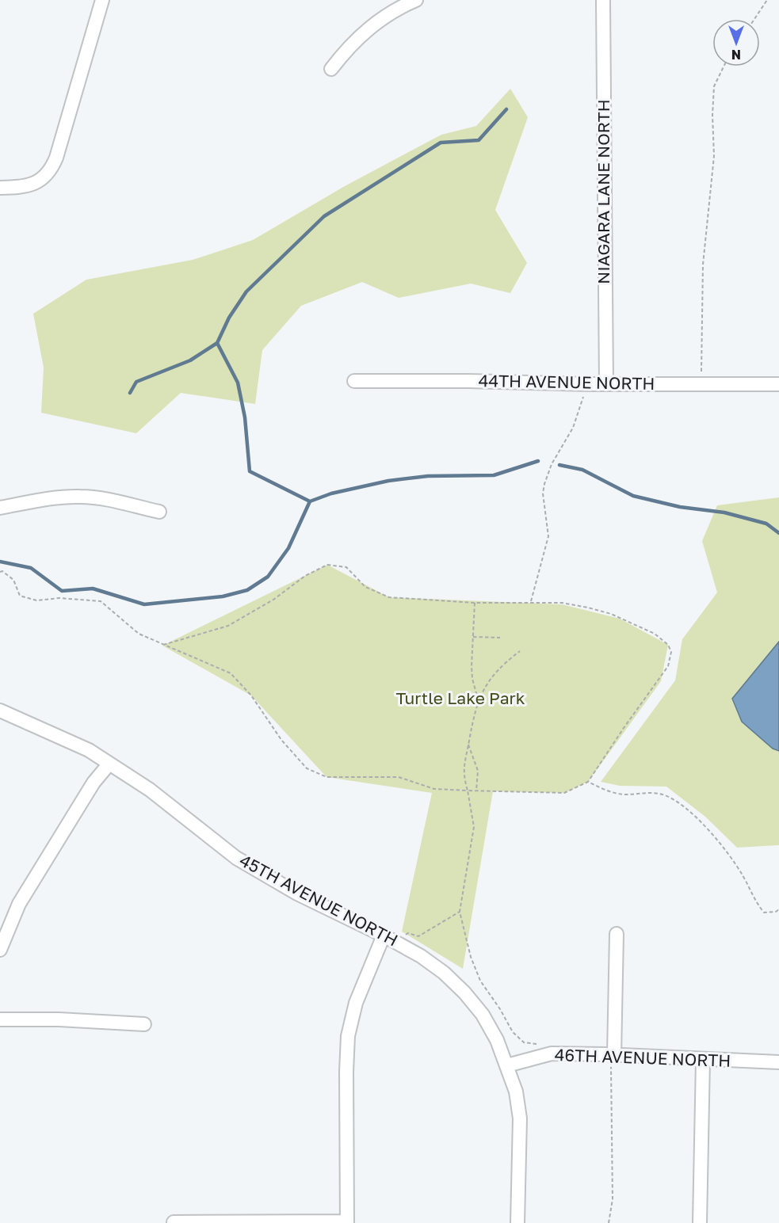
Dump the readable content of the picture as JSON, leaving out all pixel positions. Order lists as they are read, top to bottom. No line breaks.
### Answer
{"streets":{"street":["NIAGARA LANE NORTH","44TH AVENUE NORTH","45TH AVENUE NORTH","46TH AVENUE NORTH"]},"crossings":[["NIAGARA LANE NORTH","44TH AVENUE NORTH"],["45TH AVENUE NORTH","46TH AVENUE NORTH"]],"parks":["Turtle Lake Park"],"north":"bottom"}
